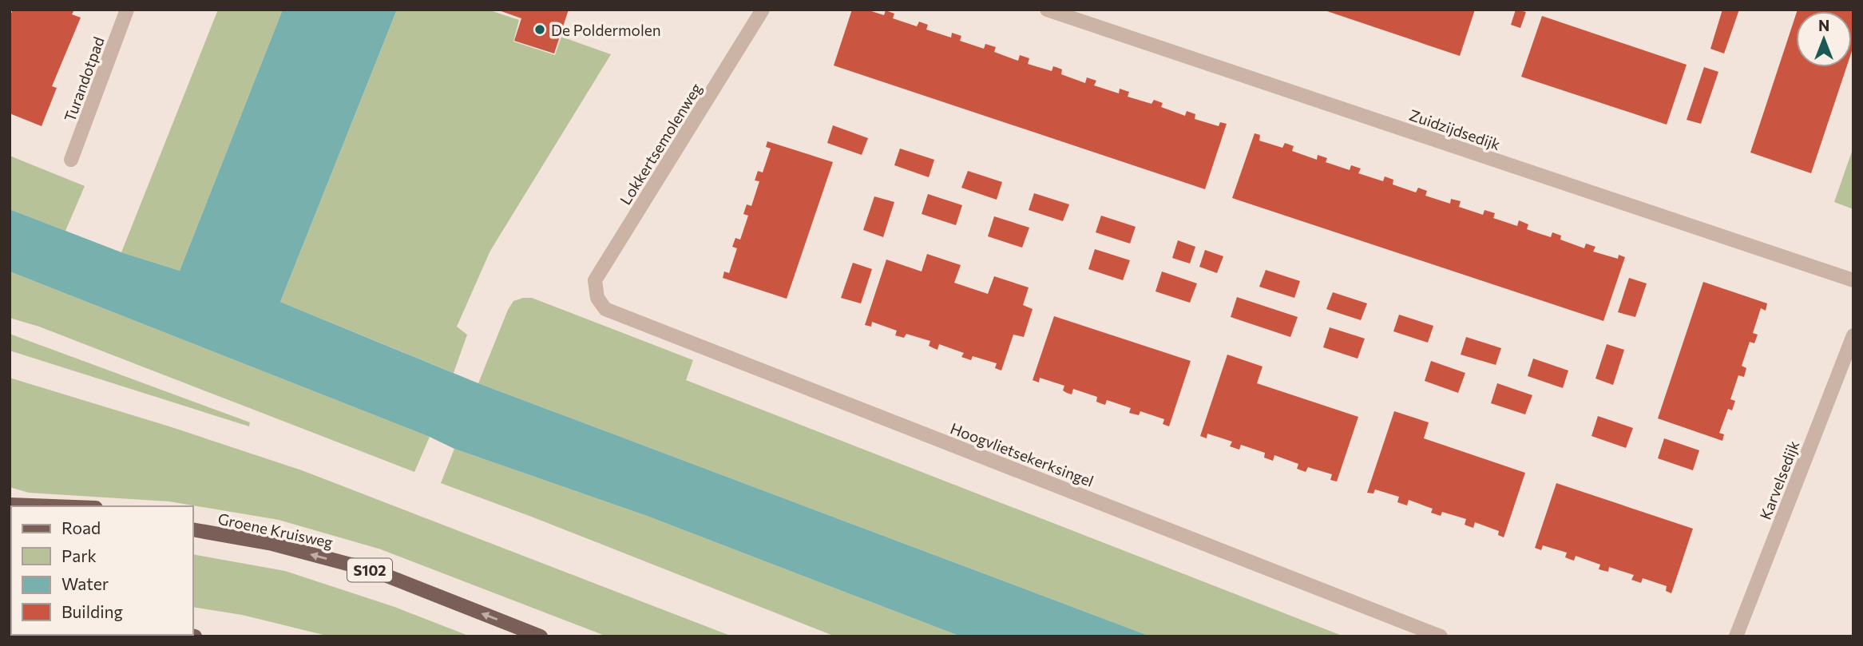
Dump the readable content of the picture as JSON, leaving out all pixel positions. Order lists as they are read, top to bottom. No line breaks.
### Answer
{"streets":{"main road":["Groene Kruisweg","S102"],"street":["Turandotpad","Zuidzijdsedijk","Lokkertsemolenweg","Hoogvlietsekerksingel","Karvelsedijk"]},"crossings":[["Lokkertsemolenweg","Hoogvlietsekerksingel"]],"one_way":["Groene Kruisweg"],"places":["De Poldermolen"],"legend":["Road","Park","Water","Building"],"north":"top"}
